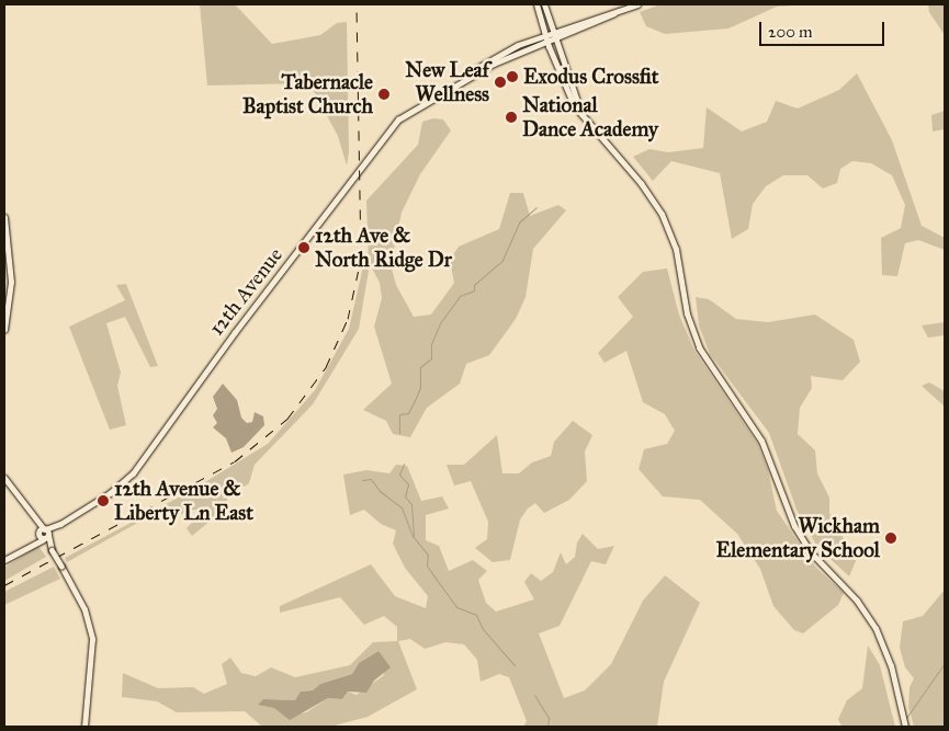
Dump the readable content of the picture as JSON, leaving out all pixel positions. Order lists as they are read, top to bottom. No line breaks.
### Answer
{"streets":{"street":["12th Avenue"]},"places":["Exodus Crossfit","New Leaf Wellness","Tabernacle Baptist Church","National Dance Academy","12th Ave & North Ridge Dr","12th Avenue & Liberty Ln East","Wickham Elementary School"],"scale_bar":"200 m"}
